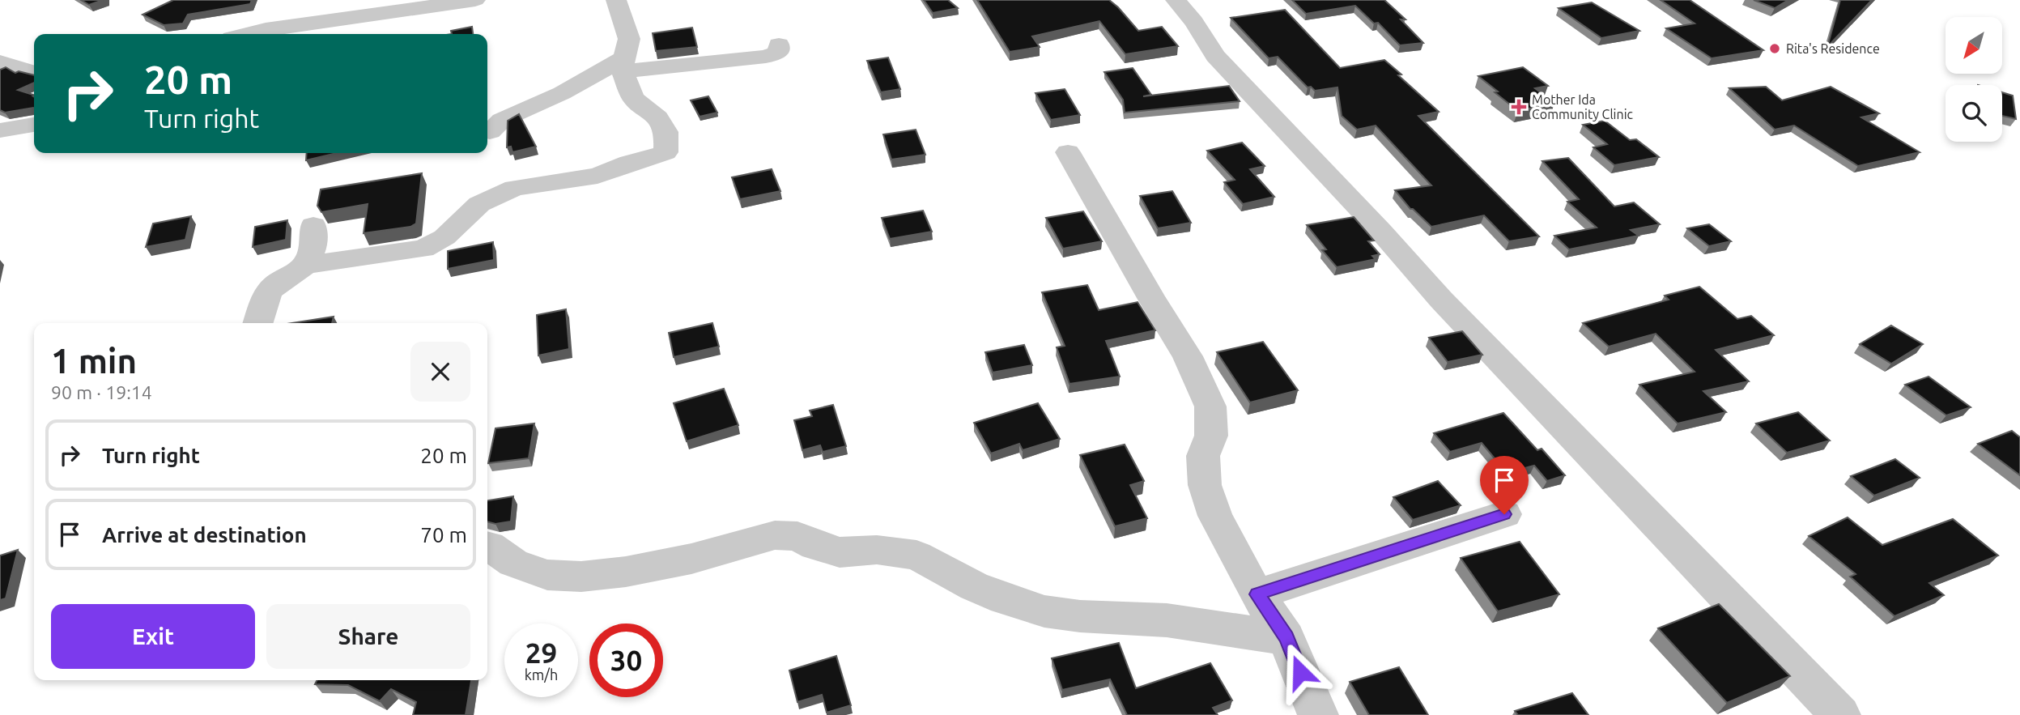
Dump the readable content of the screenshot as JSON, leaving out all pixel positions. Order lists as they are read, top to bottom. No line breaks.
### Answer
{"places":{"other":["Rita's Residence"],"health":["Mother Ida Community Clinic"]},"north":"bottom left","page":{"turn":["20 m","Turn right"],"heading":["1 min","90 m · 19:14"],"list":[{"name":"Turn right","value":"20 m"},{"name":"Arrive at destination","value":"70 m"}],"buttons":["Exit","Share"],"speed":"29 km/h","limit":"30"}}
